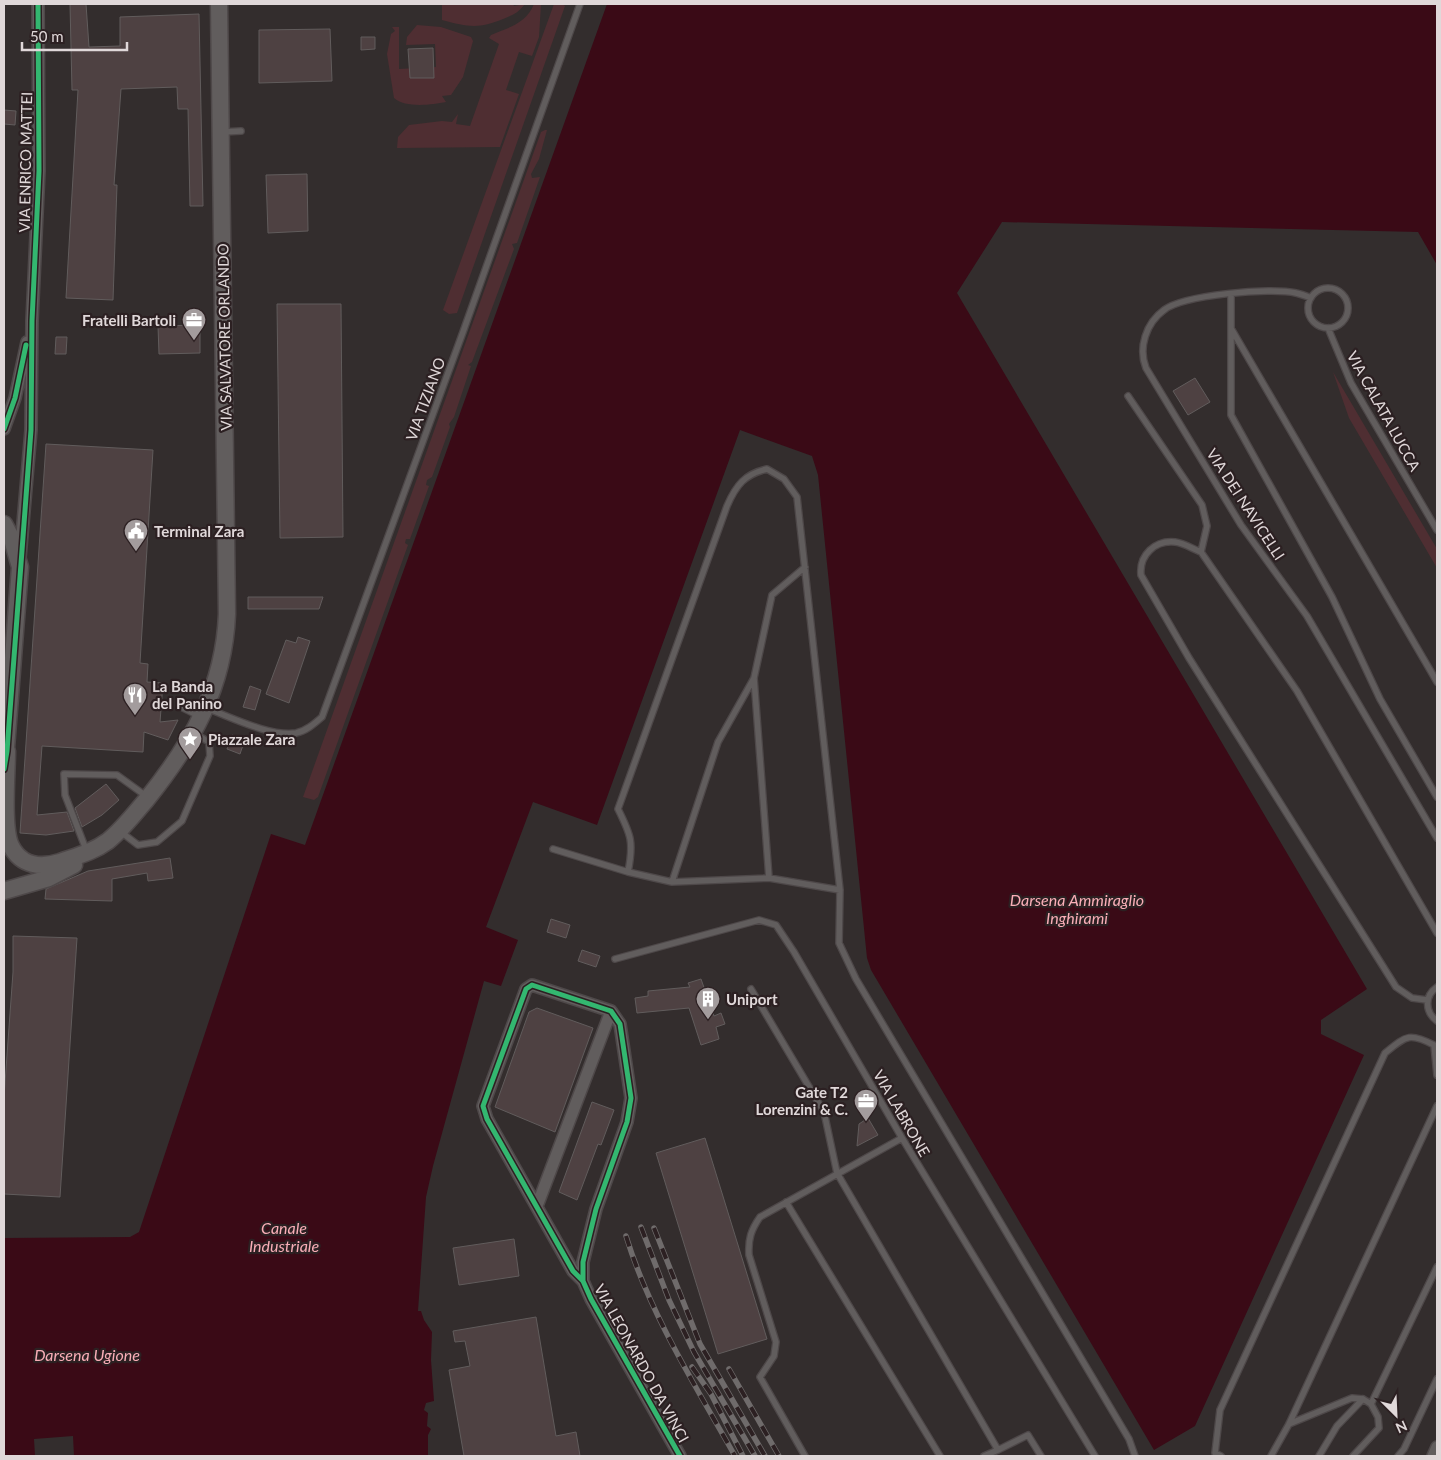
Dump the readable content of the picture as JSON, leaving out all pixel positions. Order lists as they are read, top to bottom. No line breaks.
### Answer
{"streets":{"main road":["VIA ENRICO MATTEI","VIA SALVATORE ORLANDO"],"street":["VIA LEONARDO DA VINCI"],"lane":["VIA TIZIANO","VIA CALATA LUCCA","VIA DEI NAVICELLI","VIA LABRONE"]},"crossings":[["VIA SALVATORE ORLANDO","VIA TIZIANO"],["VIA CALATA LUCCA","VIA DEI NAVICELLI"]],"water":["Darsena Ammiraglio Inghirami","Canale Industriale","Darsena Ugione"],"places":{"office":["Fratelli Bartoli","Gate T2 Lorenzini & C."],"public building":["Terminal Zara"],"restaurant":["La Banda del Panino"],"place":["Piazzale Zara"],"building":["Uniport"]},"scale_bar":"50 m","north":"bottom right"}
